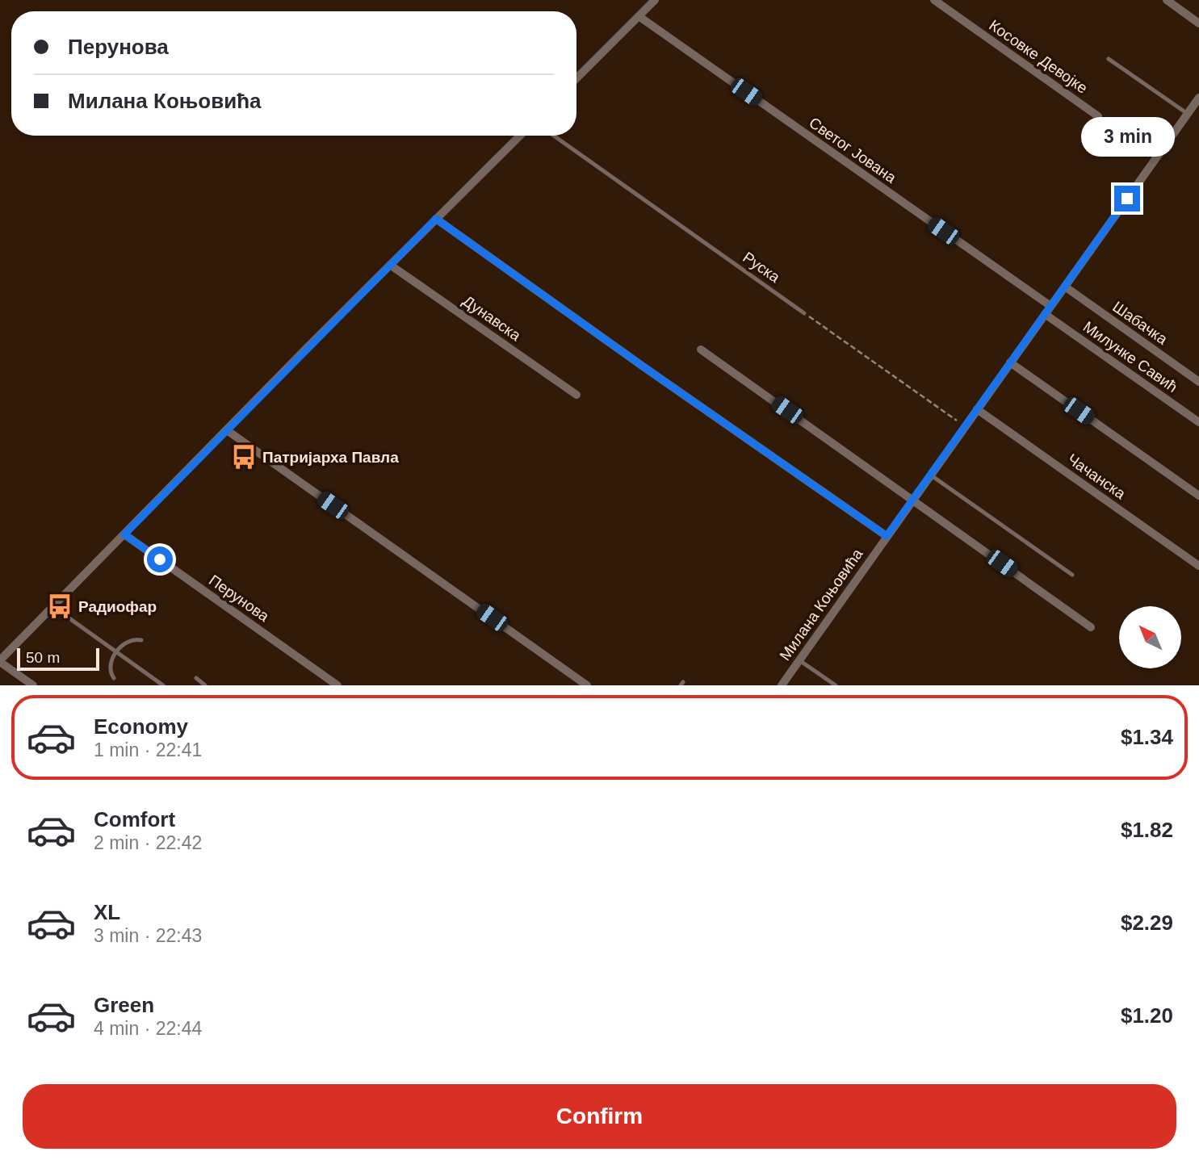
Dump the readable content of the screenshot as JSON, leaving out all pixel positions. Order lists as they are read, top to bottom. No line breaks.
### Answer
{"streets":{"street":["Косовке Девојке","Светог Јована","Дунавска","Шабачка","Милунке Савић","Чачанска","Перунова","Милана Коњовића"],"lane":["Руска"]},"crossings":[["Светог Јована","Милунке Савић"],["Светог Јована","Милана Коњовића"],["Шабачка","Милана Коњовића"],["Милунке Савић","Милана Коњовића"],["Чачанска","Милана Коњовића"]],"places":{"bus stop":["Патријарха Павла","Радиофар"]},"scale_bar":"50 m","north":"top left","page":{"banner":["Перунова","Милана Коњовића"],"bubble":"3 min","scale":"50 m","list":[{"name":"Economy","note":"1 min · 22:41","value":"$1.34"},{"name":"Comfort","note":"2 min · 22:42","value":"$1.82"},{"name":"XL","note":"3 min · 22:43","value":"$2.29"},{"name":"Green","note":"4 min · 22:44","value":"$1.20"}],"buttons":"Confirm"}}
